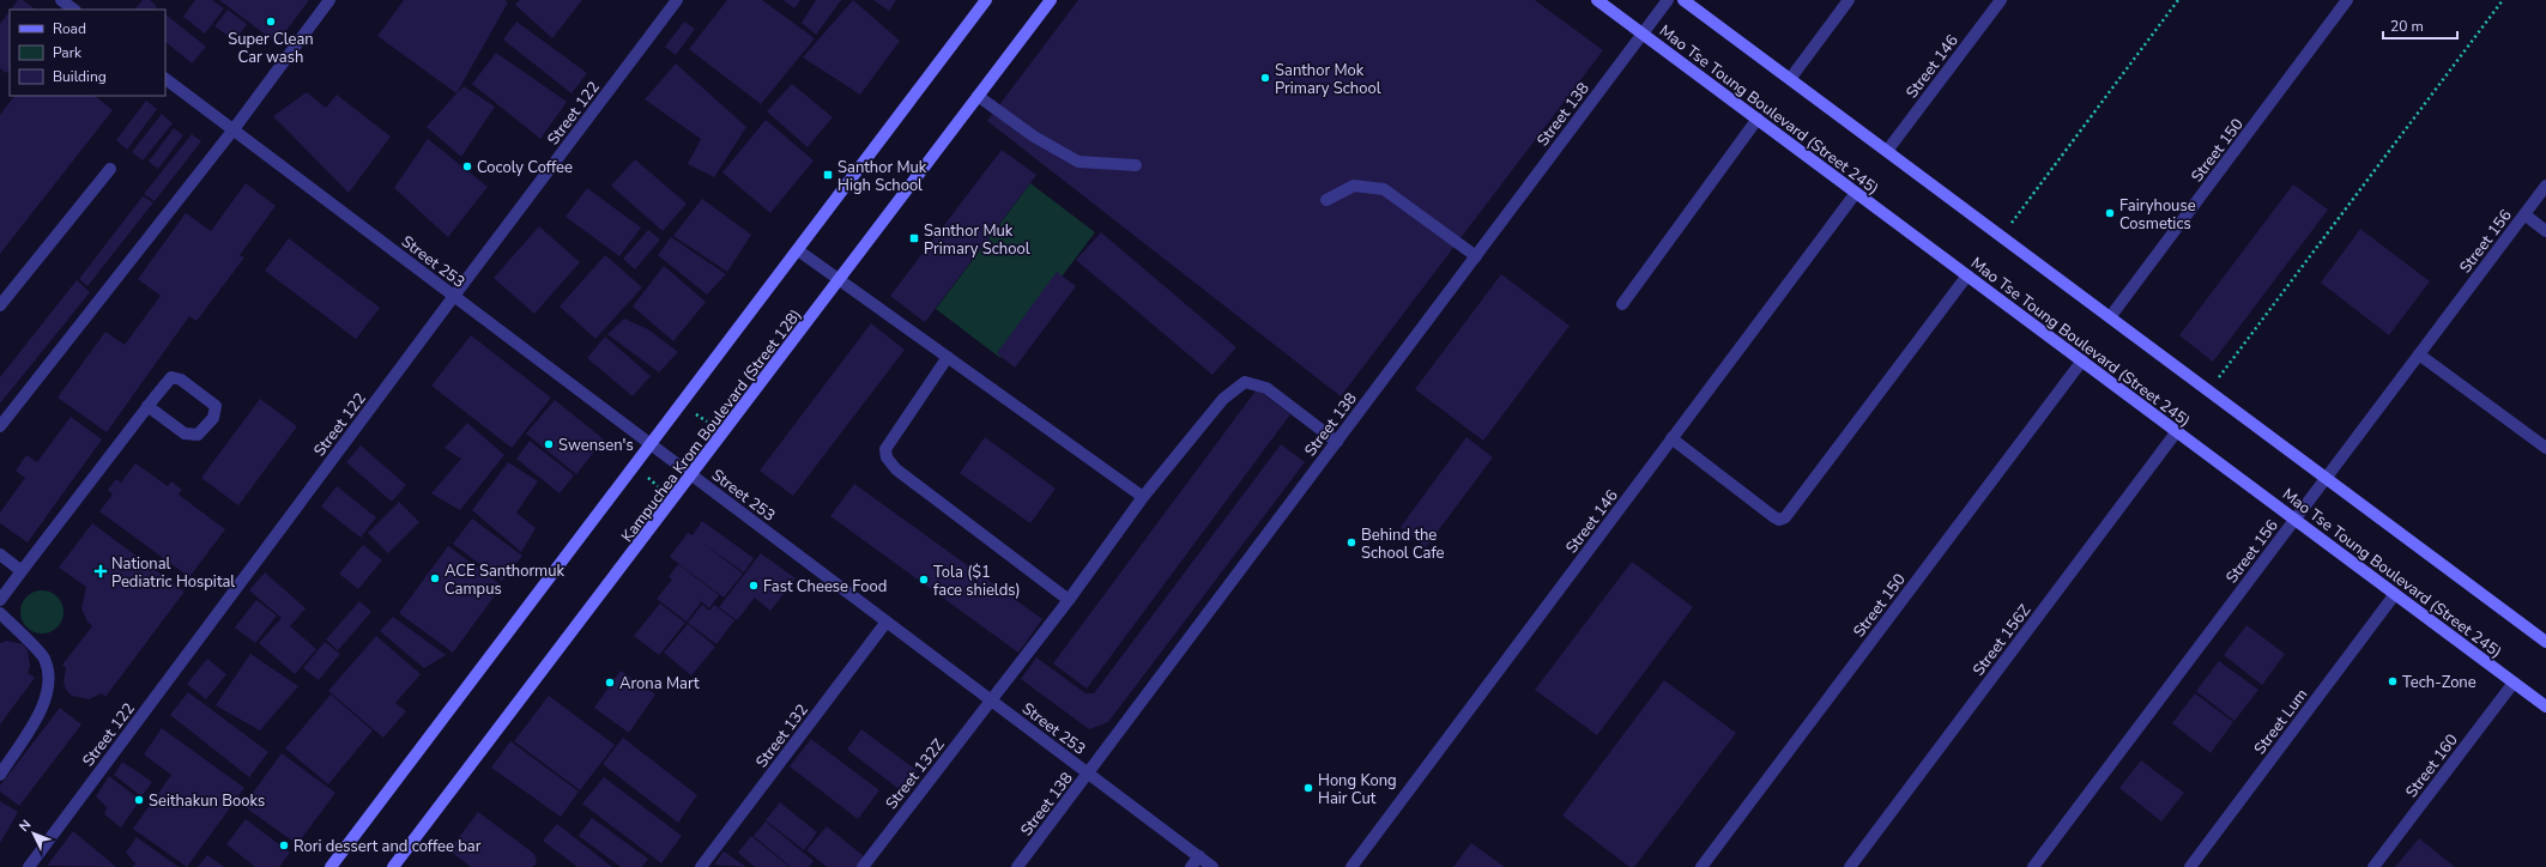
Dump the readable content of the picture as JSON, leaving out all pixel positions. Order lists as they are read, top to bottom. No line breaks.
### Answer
{"streets":{"main road":["Mao Tse Toung Boulevard (Street 245)","Kampuchea Krom Boulevard (Street 128)"],"street":["Street 146","Street 122","Street 138","Street 150","Street 156","Street 253","Street 156Z","Street Lum","Street 132","Street 160","Street 132Z"]},"crossings":[["Street 146","Mao Tse Toung Boulevard (Street 245)"],["Mao Tse Toung Boulevard (Street 245)","Street 138"],["Mao Tse Toung Boulevard (Street 245)","Street 150"],["Mao Tse Toung Boulevard (Street 245)","Street 156"],["Mao Tse Toung Boulevard (Street 245)","Street 156Z"],["Mao Tse Toung Boulevard (Street 245)","Street Lum"],["Mao Tse Toung Boulevard (Street 245)","Street 160"],["Street 122","Street 253"],["Street 138","Street 253"],["Street 138","Street 132Z"],["Street 253","Kampuchea Krom Boulevard (Street 128)"],["Street 253","Street 132"],["Street 253","Street 132Z"]],"places":{"other":["Super Clean Car wash","Santhor Mok Primary School","Cocoly Coffee","Fairyhouse Cosmetics","Swensen's","Behind the School Cafe","ACE Santhormuk Campus","Tola ($1 face shields)","Fast Cheese Food","Tech-Zone","Arona Mart","Hong Kong Hair Cut","Seithakun Books","Rori dessert and coffee bar"],"transit":["Santhor Muk High School","Santhor Muk Primary School"],"health":["National Pediatric Hospital"]},"legend":["Road","Park","Building"],"scale_bar":"20 m","north":"top left"}
